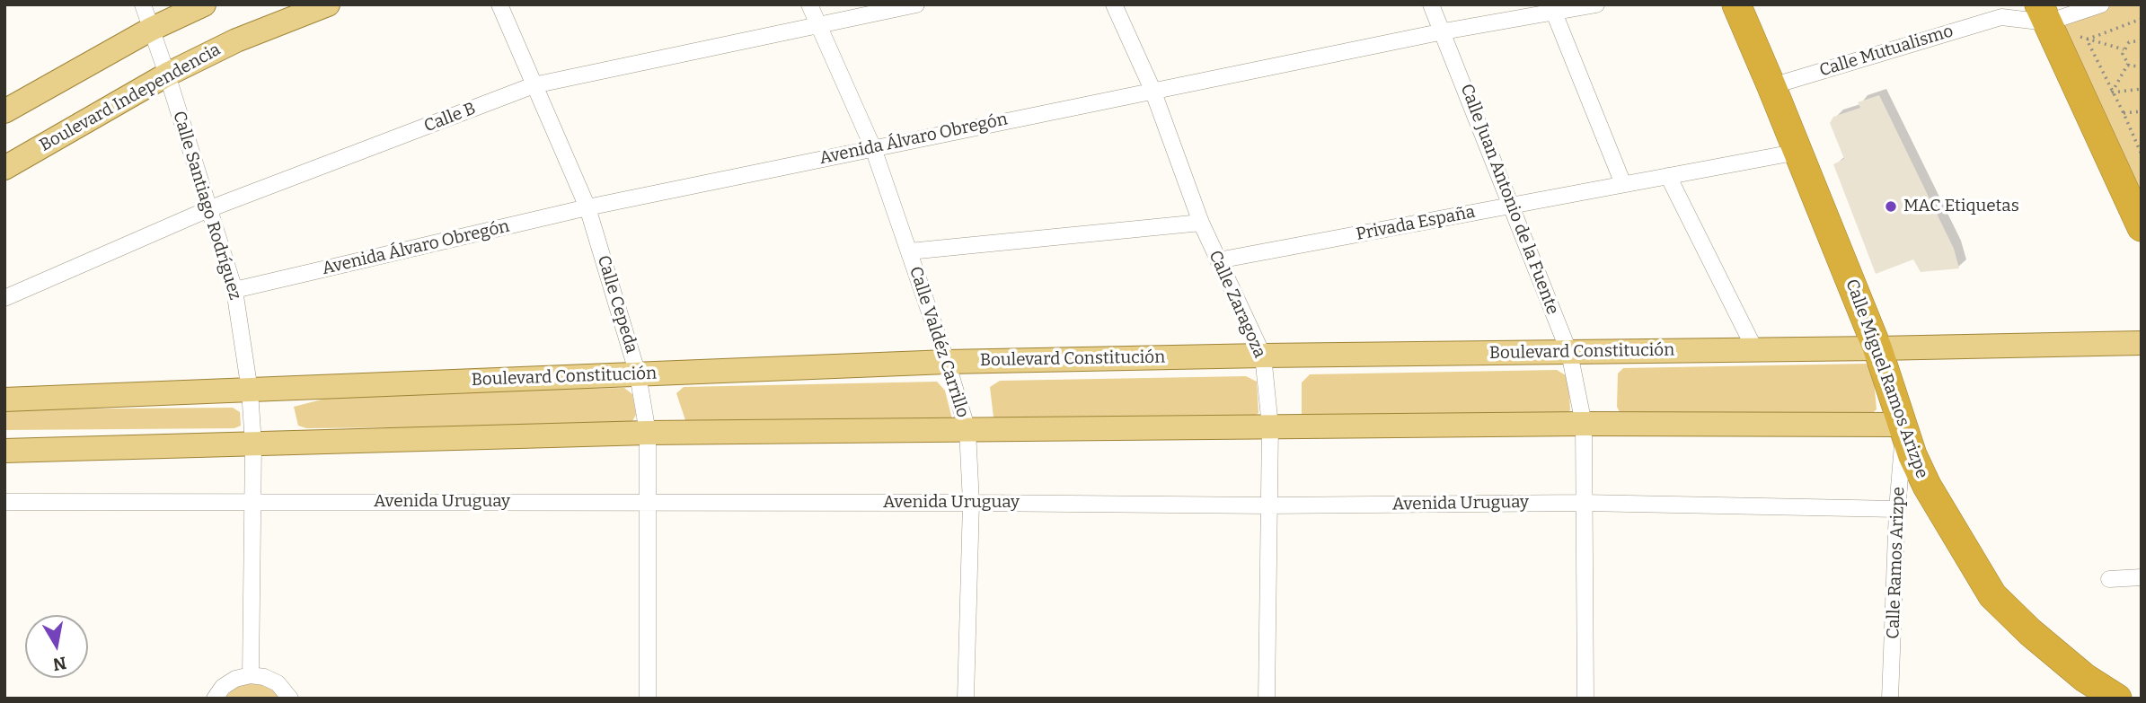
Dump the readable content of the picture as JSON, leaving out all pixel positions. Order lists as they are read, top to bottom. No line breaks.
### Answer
{"streets":{"highway":["Calle Miguel Ramos Arizpe"],"main road":["Boulevard Independencia","Boulevard Constitución"],"street":["Calle Mutualismo","Calle B","Avenida Álvaro Obregón","Calle Juan Antonio de la Fuente","Calle Santiago Rodríguez","Privada España","Calle Cepeda","Calle Zaragoza","Calle Valdéz Carrillo","Avenida Uruguay","Calle Ramos Arizpe"]},"crossings":[["Calle Mutualismo","Calle Miguel Ramos Arizpe"],["Boulevard Independencia","Calle Santiago Rodríguez"],["Calle B","Calle Santiago Rodríguez"],["Calle B","Calle Cepeda"],["Calle B","Calle Valdéz Carrillo"],["Avenida Álvaro Obregón","Calle Juan Antonio de la Fuente"],["Avenida Álvaro Obregón","Calle Santiago Rodríguez"],["Avenida Álvaro Obregón","Calle Cepeda"],["Avenida Álvaro Obregón","Calle Zaragoza"],["Avenida Álvaro Obregón","Calle Valdéz Carrillo"],["Calle Juan Antonio de la Fuente","Privada España"],["Calle Juan Antonio de la Fuente","Boulevard Constitución"],["Calle Juan Antonio de la Fuente","Avenida Uruguay"],["Calle Santiago Rodríguez","Boulevard Constitución"],["Calle Santiago Rodríguez","Avenida Uruguay"],["Privada España","Calle Zaragoza"],["Privada España","Calle Miguel Ramos Arizpe"],["Calle Cepeda","Boulevard Constitución"],["Calle Cepeda","Avenida Uruguay"],["Calle Zaragoza","Boulevard Constitución"],["Calle Zaragoza","Avenida Uruguay"],["Calle Valdéz Carrillo","Boulevard Constitución"],["Calle Valdéz Carrillo","Avenida Uruguay"],["Boulevard Constitución","Calle Miguel Ramos Arizpe"],["Calle Miguel Ramos Arizpe","Calle Ramos Arizpe"],["Avenida Uruguay","Calle Ramos Arizpe"]],"places":["MAC Etiquetas"],"north":"bottom"}
